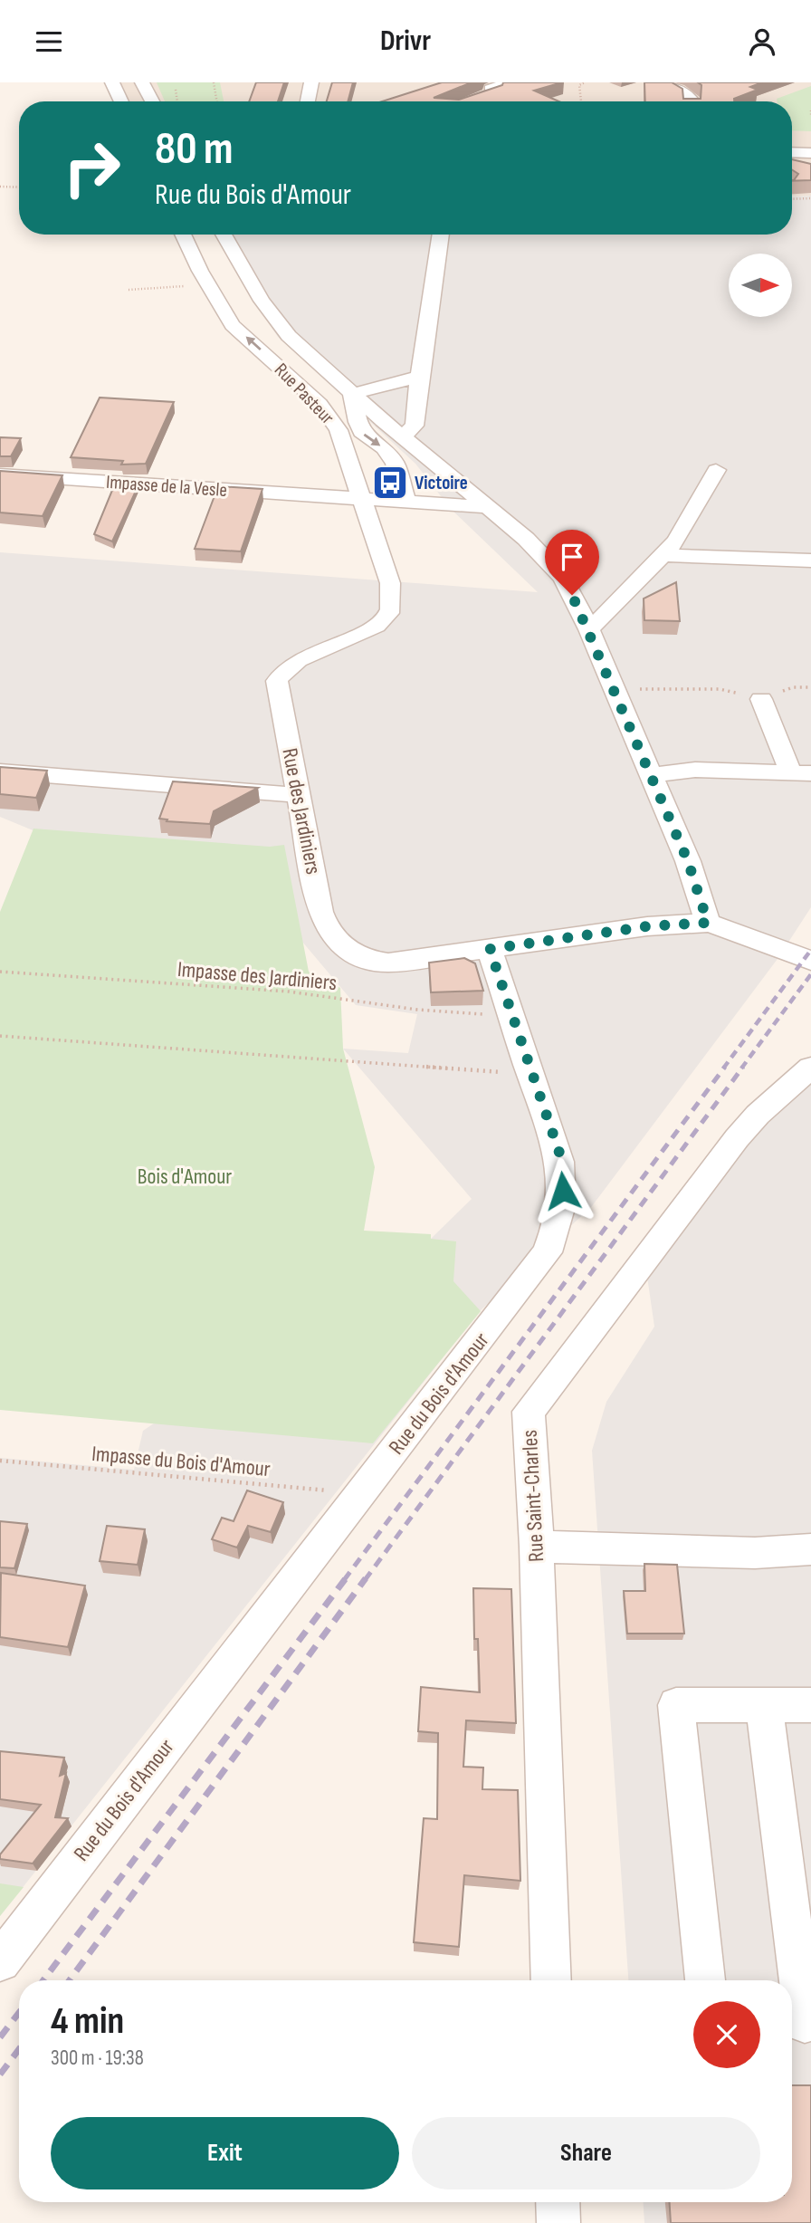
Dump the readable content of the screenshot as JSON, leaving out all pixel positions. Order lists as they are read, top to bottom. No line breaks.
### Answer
{"streets":{"street":["Rue Pasteur","Impasse de la Vesle","Rue des Jardiniers","Rue du Bois d'Amour","Rue Saint-Charles"],"path":["Impasse des Jardiniers","Impasse du Bois d'Amour"]},"crossings":[["Rue Pasteur","Impasse de la Vesle"],["Rue Pasteur","Rue des Jardiniers"],["Rue des Jardiniers","Rue du Bois d'Amour"],["Impasse des Jardiniers","Rue du Bois d'Amour"],["Rue du Bois d'Amour","Impasse du Bois d'Amour"]],"parks":["Bois d'Amour"],"places":{"bus stop":["Victoire"]},"north":"right","page":{"header":"Drivr","turn":["80 m","Rue du Bois d'Amour"],"heading":["4 min","300 m · 19:38"],"buttons":["Exit","Share"]}}
